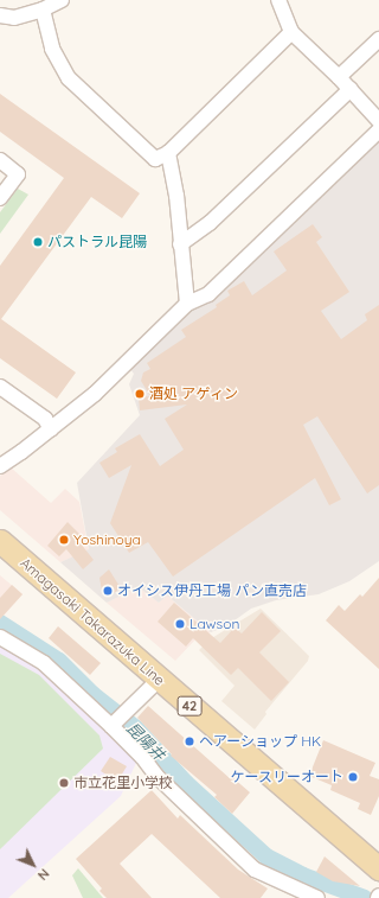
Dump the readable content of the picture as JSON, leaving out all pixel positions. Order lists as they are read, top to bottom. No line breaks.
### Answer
{"streets":{"main road":["Amagasaki Takarazuka Line","42"]},"water":["昆陽井"],"places":["パストラル昆陽","酒処 アゲィン","Yoshinoya","オイシス伊丹工場 パン直売店","Lawson","ヘアーショップ HK","ケースリーオート","市立花里小学校"],"north":"bottom right"}
